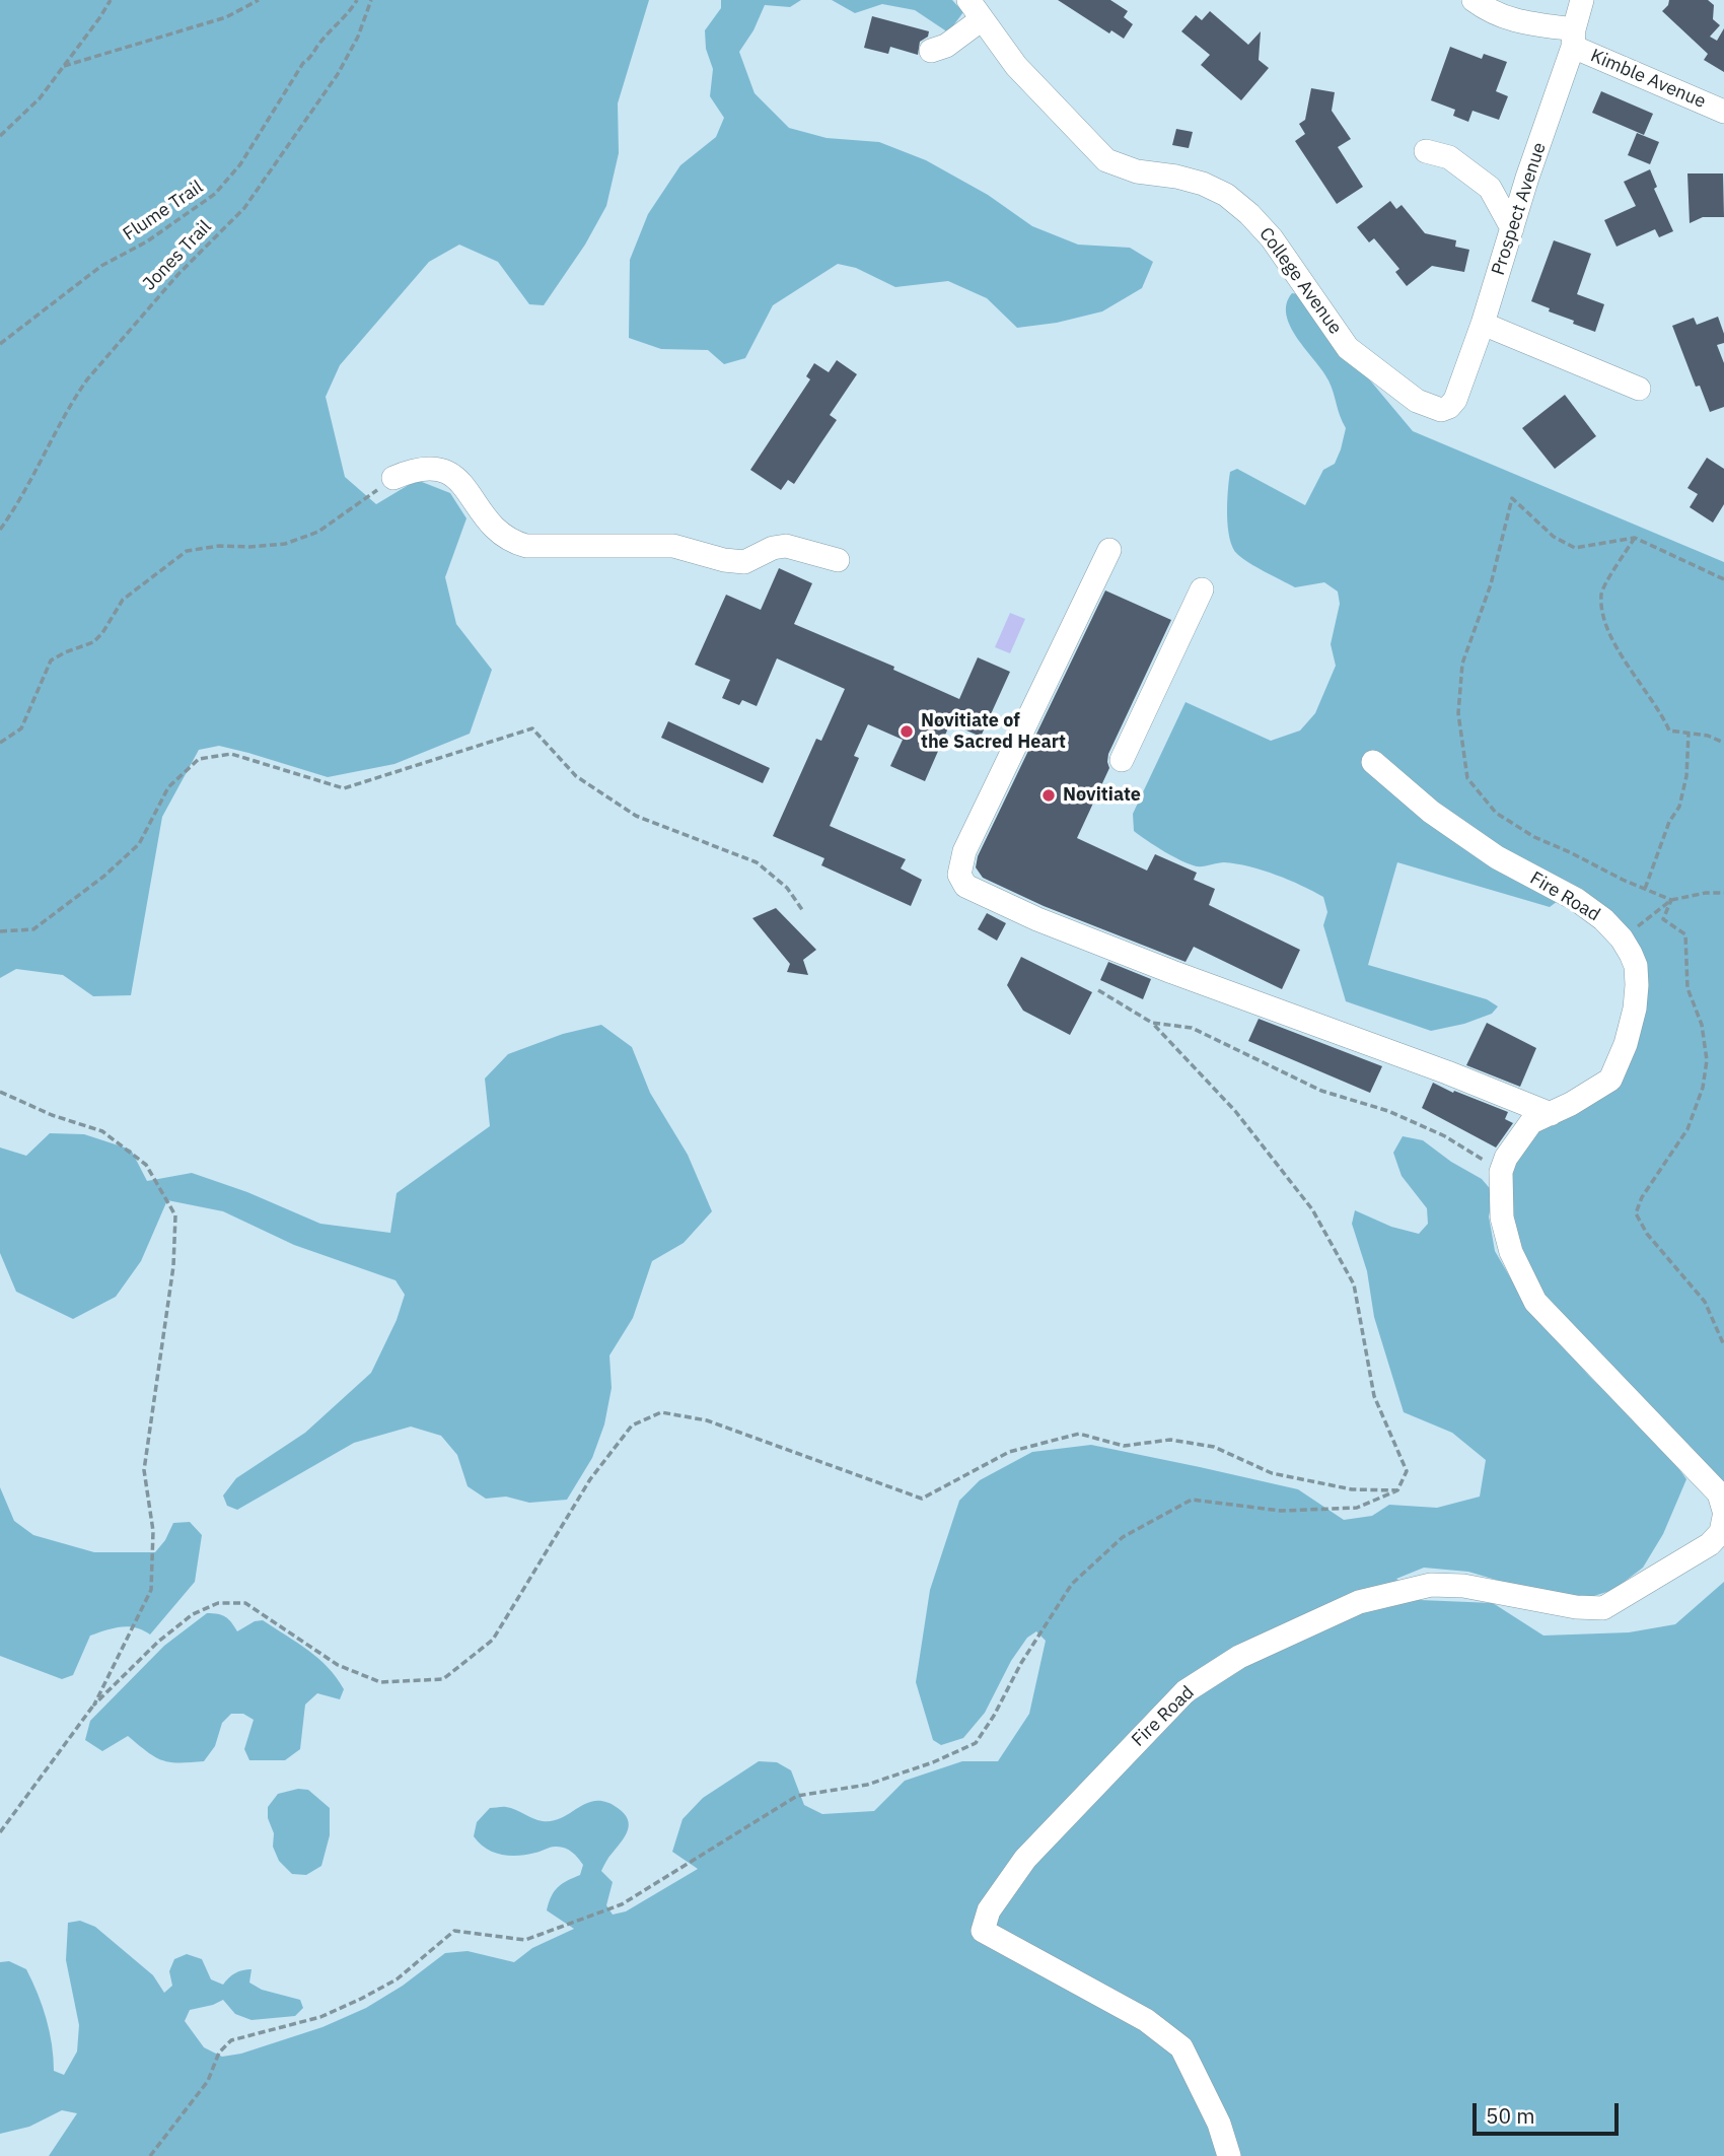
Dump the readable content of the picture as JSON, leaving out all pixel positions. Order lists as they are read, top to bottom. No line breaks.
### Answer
{"streets":{"street":["Kimble Avenue","Prospect Avenue","College Avenue","Fire Road"],"path":["Flume Trail","Jones Trail"]},"crossings":[["Kimble Avenue","Prospect Avenue"],["Prospect Avenue","College Avenue"]],"places":["Novitiate of the Sacred Heart","Novitiate"],"scale_bar":"50 m"}
